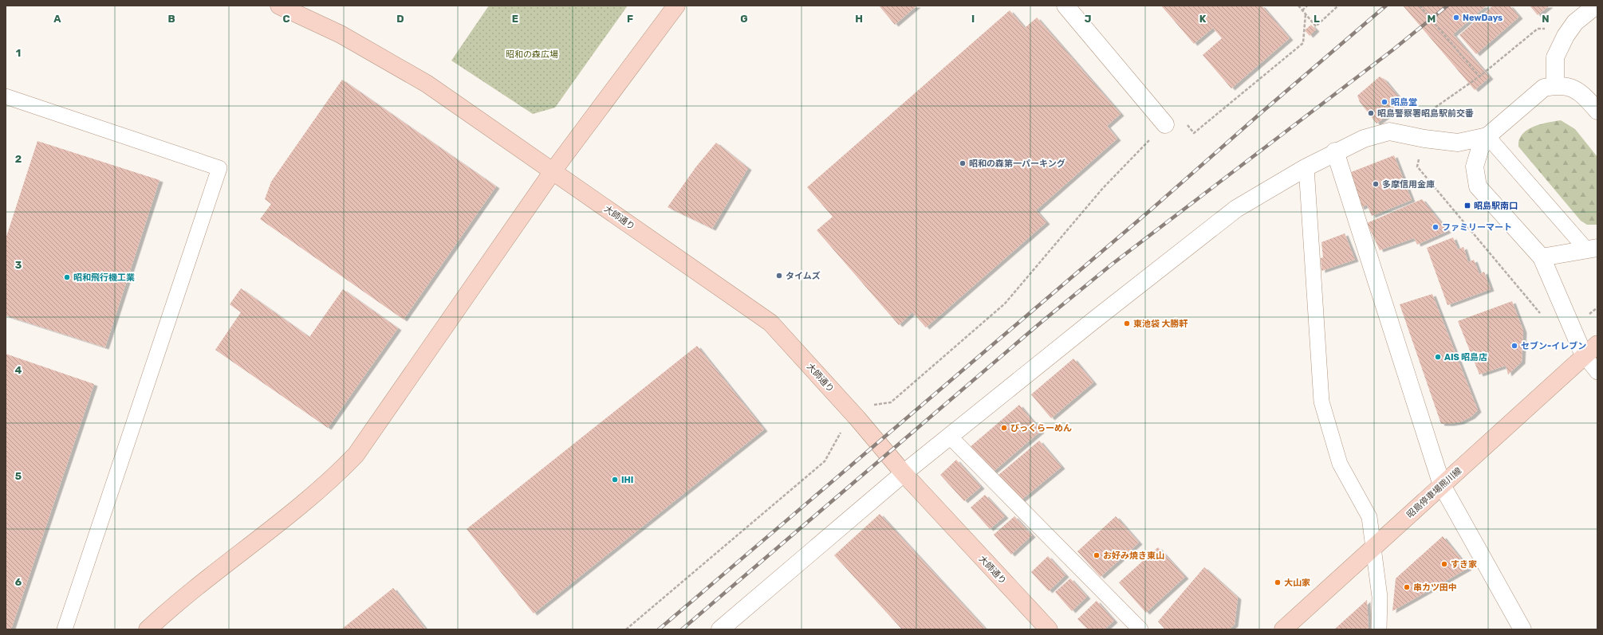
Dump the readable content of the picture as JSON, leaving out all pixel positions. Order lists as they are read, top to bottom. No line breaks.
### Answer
{"streets":{"street":["大師通り","昭島停車場熊川線"]},"parks":["昭和の森広場"],"places":{"other":["NewDays","昭島堂","昭島警察署昭島駅前交番","昭和の森第一パーキング","多摩信用金庫","ファミリーマート","タイムズ","昭和飛行機工業","東池袋 大勝軒","セブン-イレブン","AIS 昭島店","びっくらーめん","IHI","お好み焼き東山","すき家","大山家","串カツ田中"],"transit":["昭島駅南口"]},"grid":{"columns":["A","B","C","D","E","F","G","H","I","J","K","L","M","N"],"rows":["1","2","3","4","5","6"]}}
